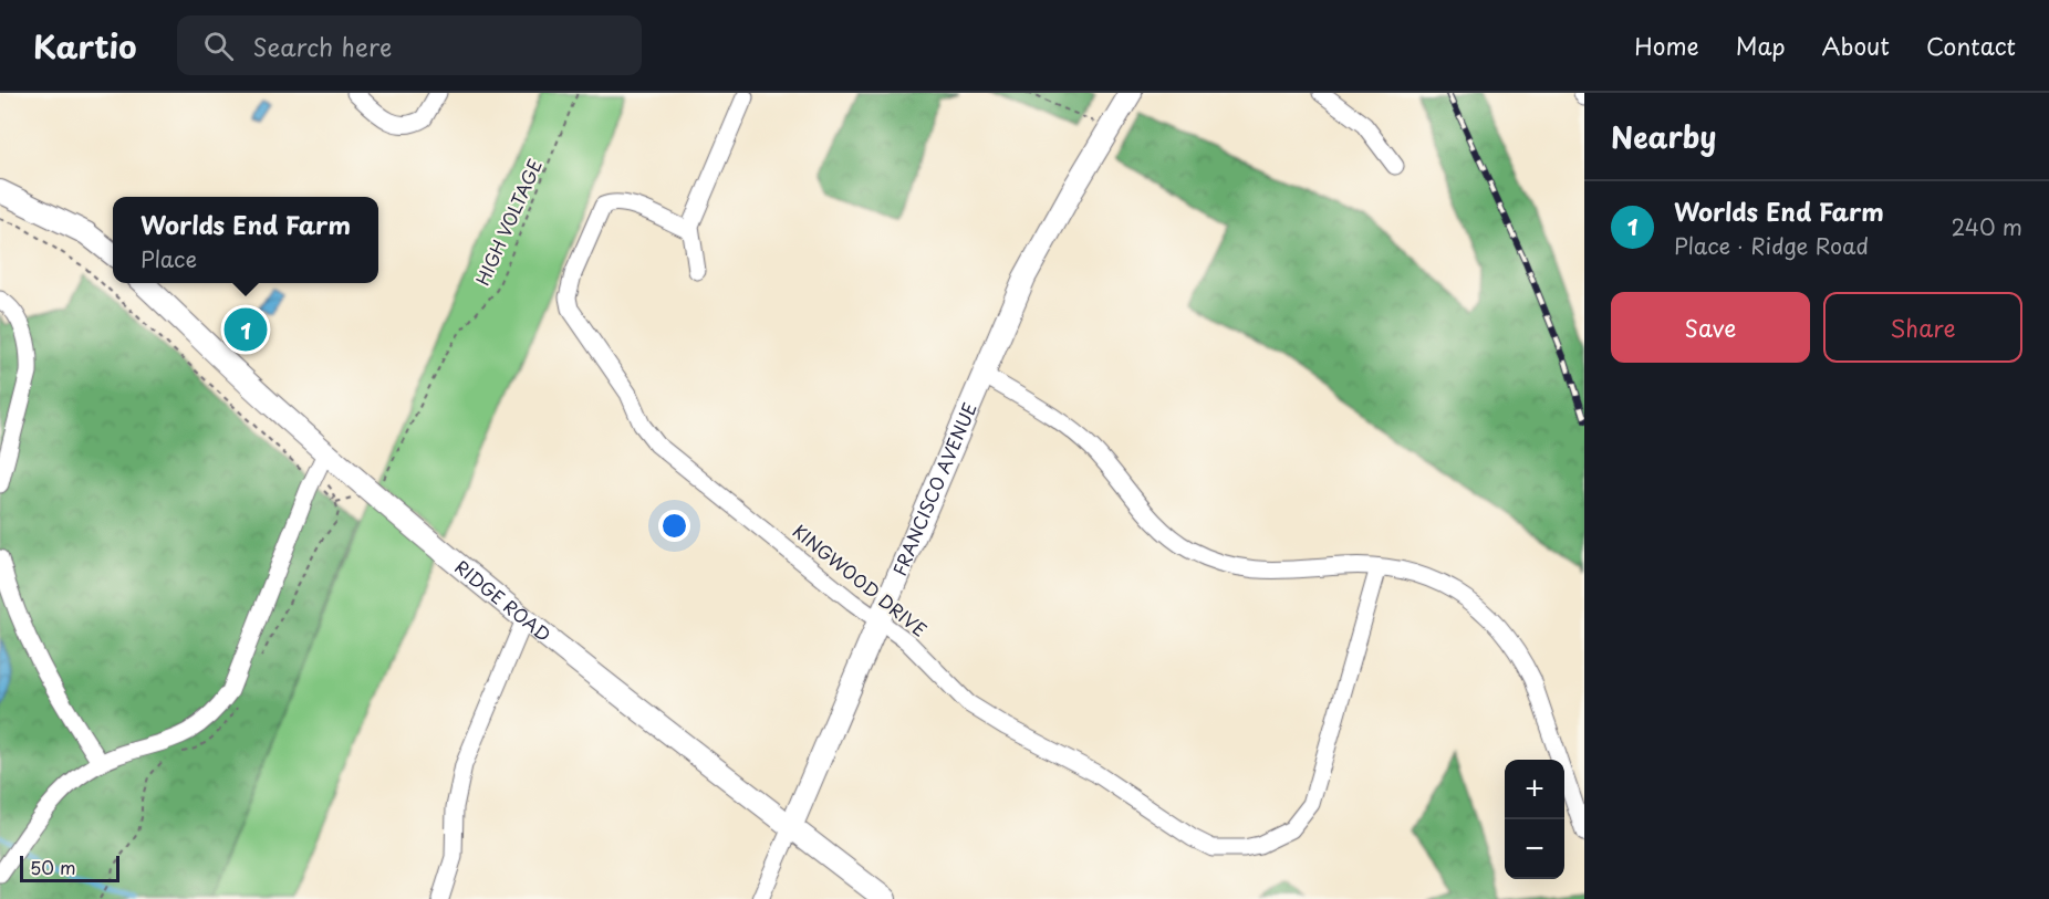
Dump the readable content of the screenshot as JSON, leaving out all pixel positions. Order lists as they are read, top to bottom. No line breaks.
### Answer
{"streets":{"main road":["FRANCISCO AVENUE","RIDGE ROAD"],"street":["KINGWOOD DRIVE"],"path":["HIGH VOLTAGE"]},"crossings":[["HIGH VOLTAGE","RIDGE ROAD"],["FRANCISCO AVENUE","KINGWOOD DRIVE"],["FRANCISCO AVENUE","RIDGE ROAD"]],"scale_bar":"50 m","page":{"header":"Kartio","search":"Search here","nav":["Home","Map","About","Contact"],"heading":"Nearby","list":[{"mark":"1","name":"Worlds End Farm","note":"Place · Ridge Road","value":"240 m"}],"popup":["Worlds End Farm","Place"],"buttons":["Save","Share"],"pins":"1","map_buttons":["+","−"],"scale":"50 m"}}
